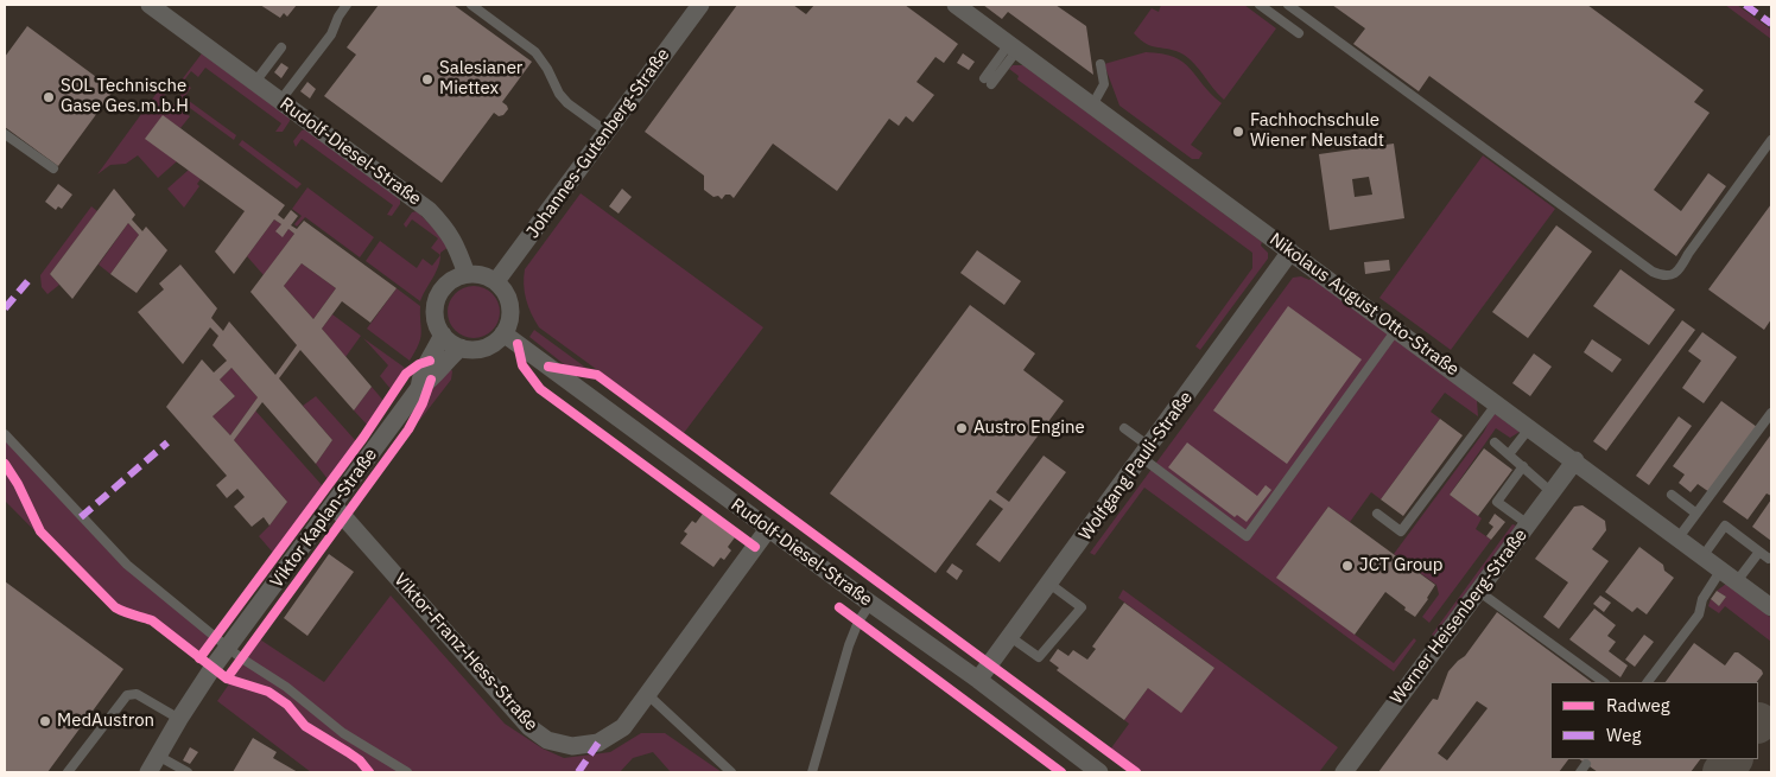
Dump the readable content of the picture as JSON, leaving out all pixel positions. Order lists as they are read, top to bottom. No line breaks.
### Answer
{"streets":{"street":["Johannes-Gutenberg-Straße","Rudolf-Diesel-Straße","Nikolaus August Otto-Straße","Wolfgang Pauli-Straße","Viktor Kaplan-Straße","Werner Heisenberg-Straße","Viktor-Franz-Hess-Straße"]},"crossings":[["Johannes-Gutenberg-Straße","Rudolf-Diesel-Straße"],["Johannes-Gutenberg-Straße","Viktor Kaplan-Straße"],["Rudolf-Diesel-Straße","Wolfgang Pauli-Straße"],["Rudolf-Diesel-Straße","Viktor Kaplan-Straße"],["Rudolf-Diesel-Straße","Viktor-Franz-Hess-Straße"],["Nikolaus August Otto-Straße","Wolfgang Pauli-Straße"],["Nikolaus August Otto-Straße","Werner Heisenberg-Straße"],["Viktor Kaplan-Straße","Viktor-Franz-Hess-Straße"]],"places":["Salesianer Miettex","SOL Technische Gase Ges.m.b.H","Fachhochschule Wiener Neustadt","Austro Engine","JCT Group","MedAustron"],"legend":["Radweg","Weg"]}
